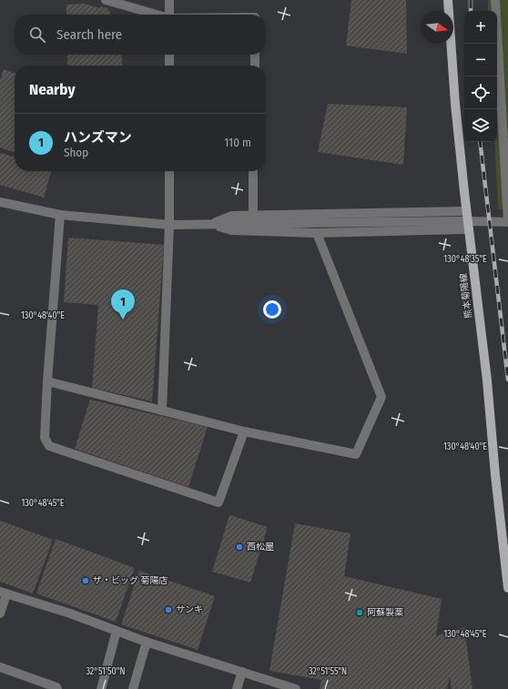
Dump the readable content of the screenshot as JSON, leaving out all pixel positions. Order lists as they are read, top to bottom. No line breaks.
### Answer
{"streets":{"main road":["熊本菊陽線"]},"places":["西松屋","ザ・ビッグ 菊陽店","サンキ","阿蘇製薬"],"north":"right","page":{"map_buttons":["+","−"],"search":"Search here","heading":"Nearby","list":[{"mark":"1","name":"ハンズマン","note":"Shop","value":"110 m"}],"pins":"1"},"coordinates":["130°48'35\"E","130°48'40\"E","130°48'45\"E","32°51'50\"N","32°51'55\"N"]}
